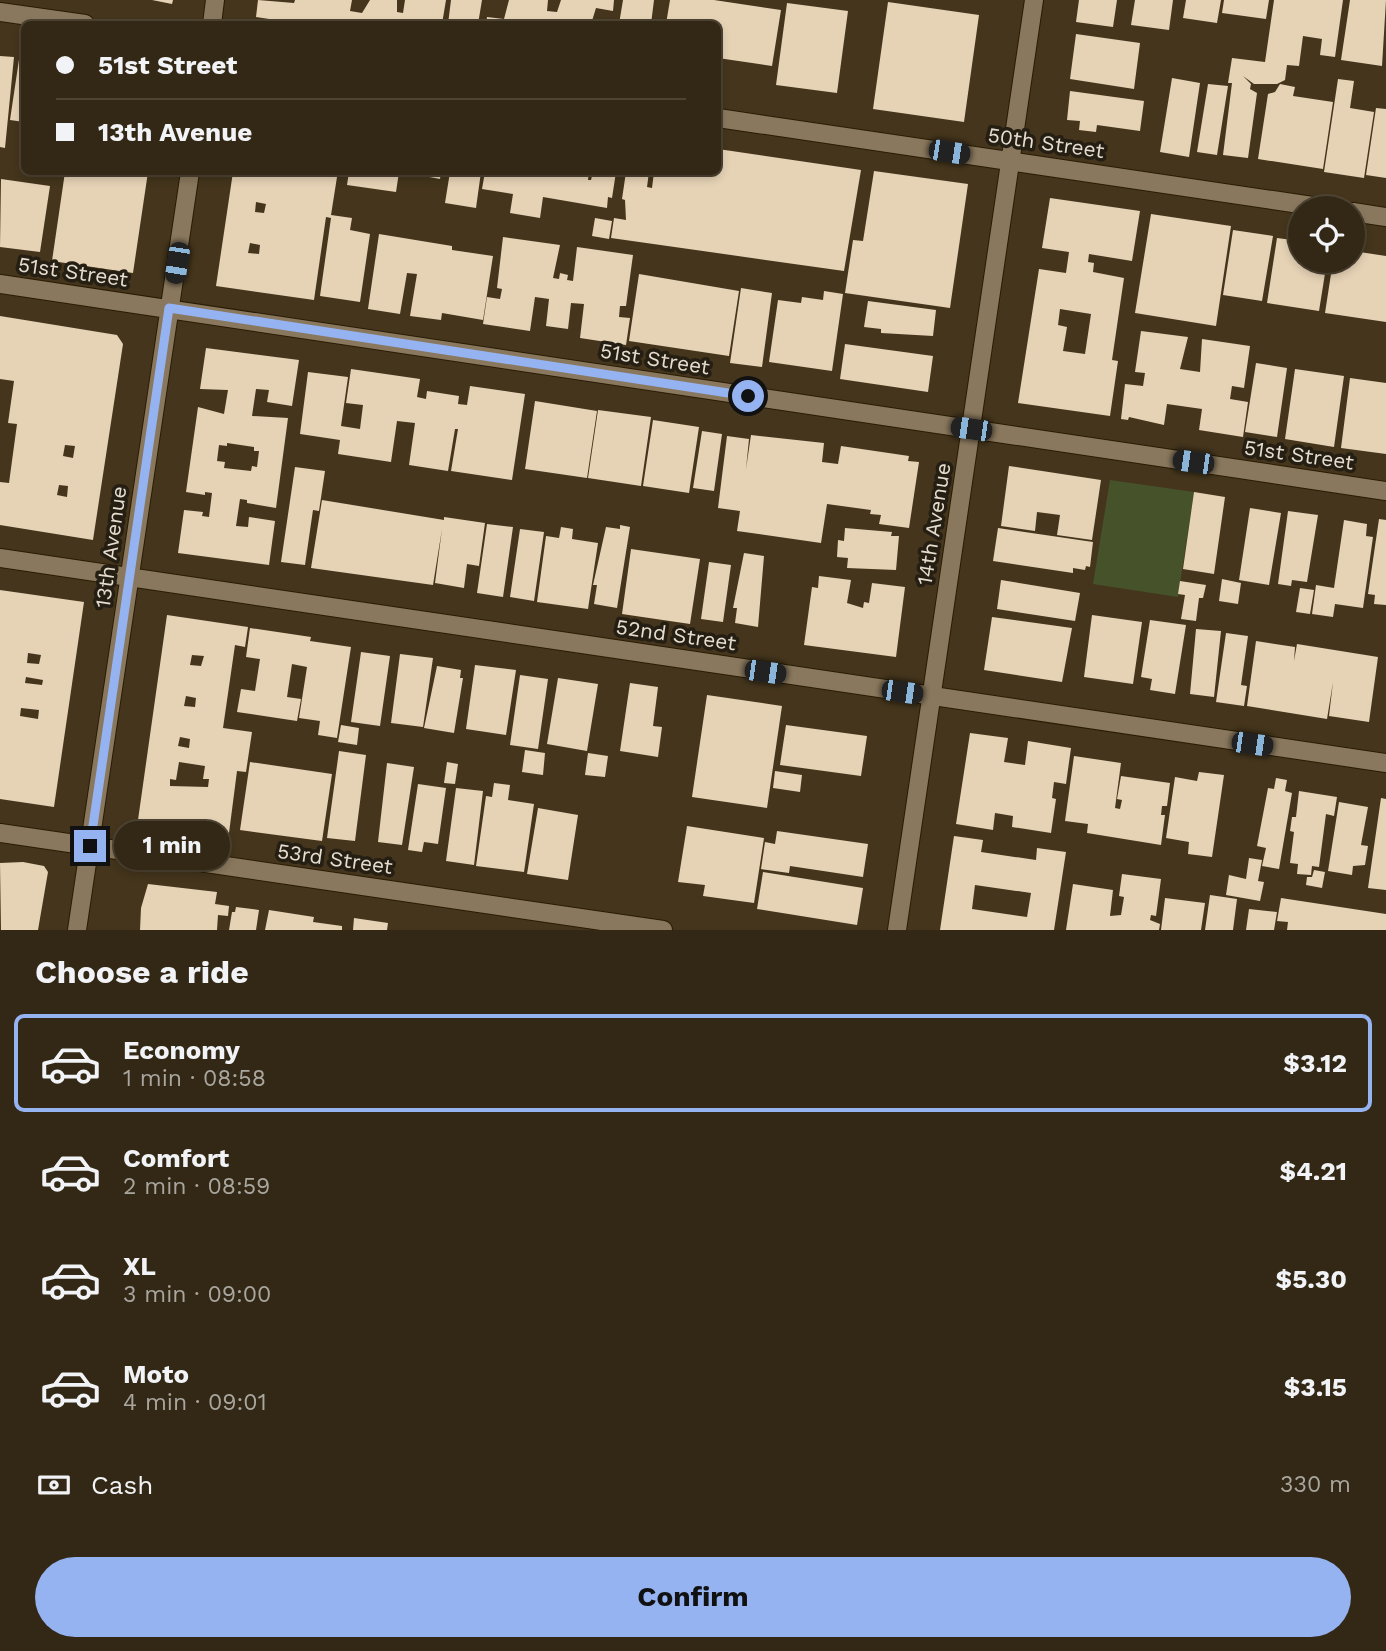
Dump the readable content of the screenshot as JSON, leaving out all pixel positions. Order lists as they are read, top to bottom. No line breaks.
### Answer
{"streets":{"street":["50th Street","51st Street","14th Avenue","13th Avenue","52nd Street","53rd Street"]},"crossings":[["50th Street","14th Avenue"],["51st Street","14th Avenue"],["51st Street","13th Avenue"],["14th Avenue","52nd Street"],["13th Avenue","52nd Street"],["13th Avenue","53rd Street"]],"page":{"banner":["51st Street","13th Avenue"],"bubble":"1 min","heading":"Choose a ride","list":[{"name":"Economy","note":"1 min · 08:58","value":"$3.12"},{"name":"Comfort","note":"2 min · 08:59","value":"$4.21"},{"name":"XL","note":"3 min · 09:00","value":"$5.30"},{"name":"Moto","note":"4 min · 09:01","value":"$3.15"}],"pay":["Cash","330 m"],"buttons":"Confirm"}}
